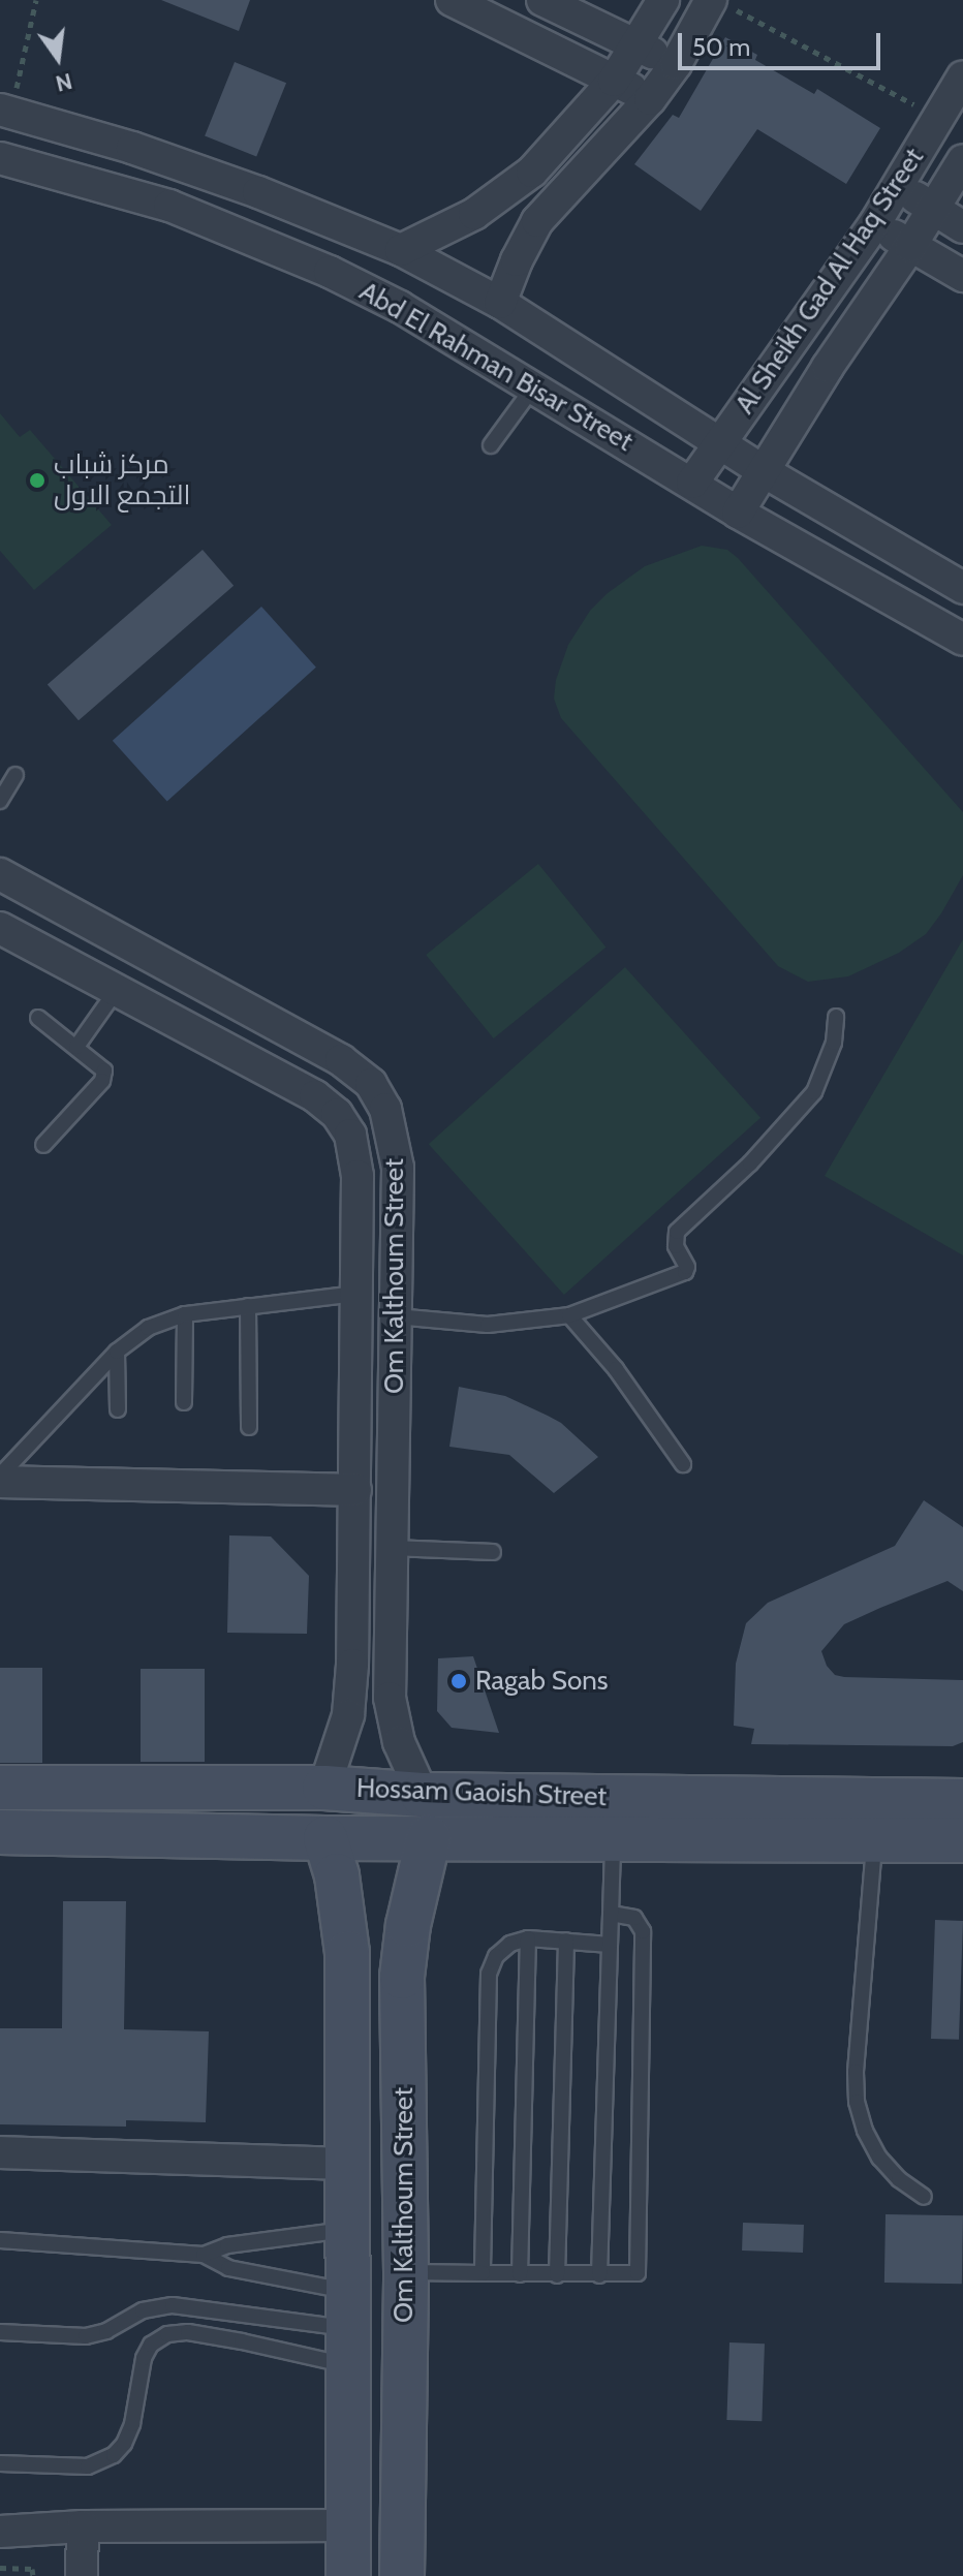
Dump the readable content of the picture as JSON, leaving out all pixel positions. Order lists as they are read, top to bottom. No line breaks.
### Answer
{"streets":{"street":["Al Sheikh Gad Al Haq Street","Abd El Rahman Bisar Street","Om Kalthoum Street","Hossam Gaoish Street"]},"crossings":[["Al Sheikh Gad Al Haq Street","Abd El Rahman Bisar Street"],["Om Kalthoum Street","Hossam Gaoish Street"]],"places":["مركز شباب التجمع الاول","Ragab Sons"],"scale_bar":"50 m","north":"bottom"}
